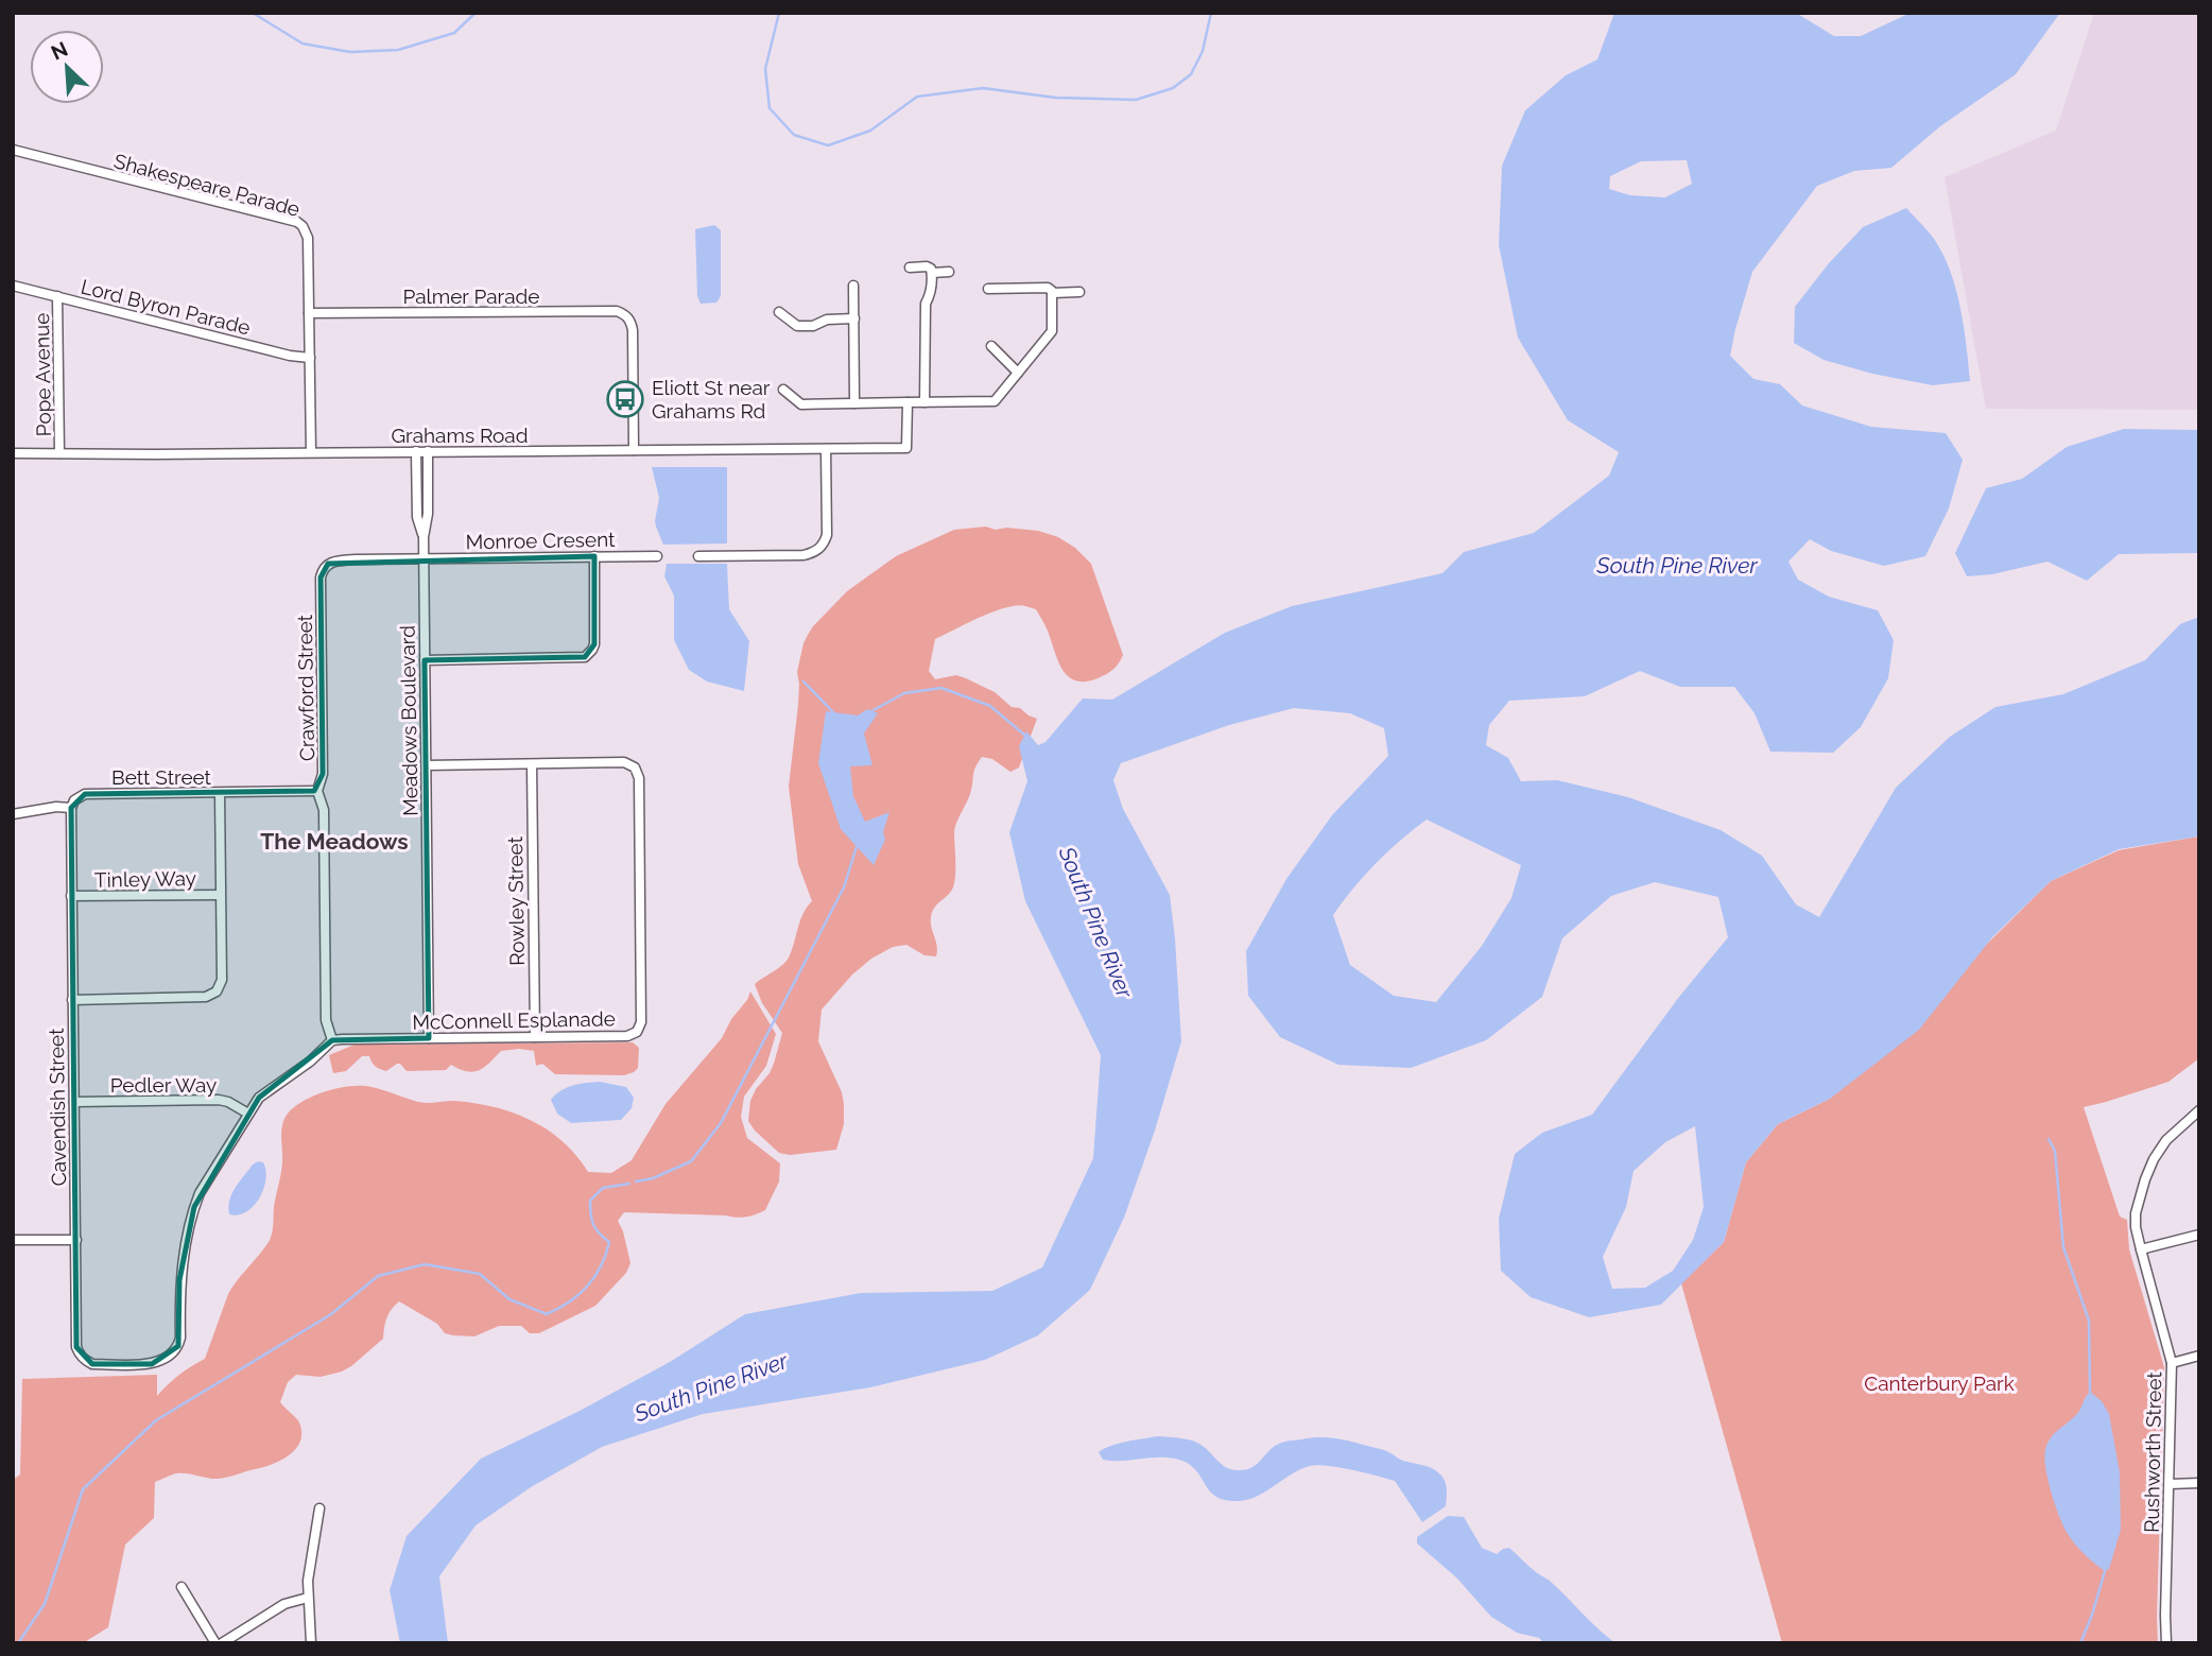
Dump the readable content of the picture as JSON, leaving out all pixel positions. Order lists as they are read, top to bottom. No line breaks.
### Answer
{"streets":{"street":["Shakespeare Parade","Palmer Parade","Lord Byron Parade","Pope Avenue","Grahams Road","Monroe Cresent","Crawford Street","Meadows Boulevard","Bett Street","Tinley Way","Rowley Street","McConnell Esplanade","Pedler Way","Cavendish Street","Rushworth Street"]},"crossings":[["Shakespeare Parade","Palmer Parade"],["Shakespeare Parade","Lord Byron Parade"],["Shakespeare Parade","Grahams Road"],["Palmer Parade","Grahams Road"],["Lord Byron Parade","Pope Avenue"],["Pope Avenue","Grahams Road"],["Grahams Road","Meadows Boulevard"],["Monroe Cresent","Crawford Street"],["Monroe Cresent","Meadows Boulevard"],["Crawford Street","Meadows Boulevard"],["Crawford Street","Bett Street"],["Crawford Street","McConnell Esplanade"],["Meadows Boulevard","McConnell Esplanade"],["Bett Street","Cavendish Street"],["Tinley Way","Cavendish Street"],["Rowley Street","McConnell Esplanade"],["Pedler Way","Cavendish Street"]],"districts":["The Meadows"],"water":["South Pine River"],"parks":["Canterbury Park"],"places":{"bus stop":["Eliott St near Grahams Rd"]},"north":"top left"}
